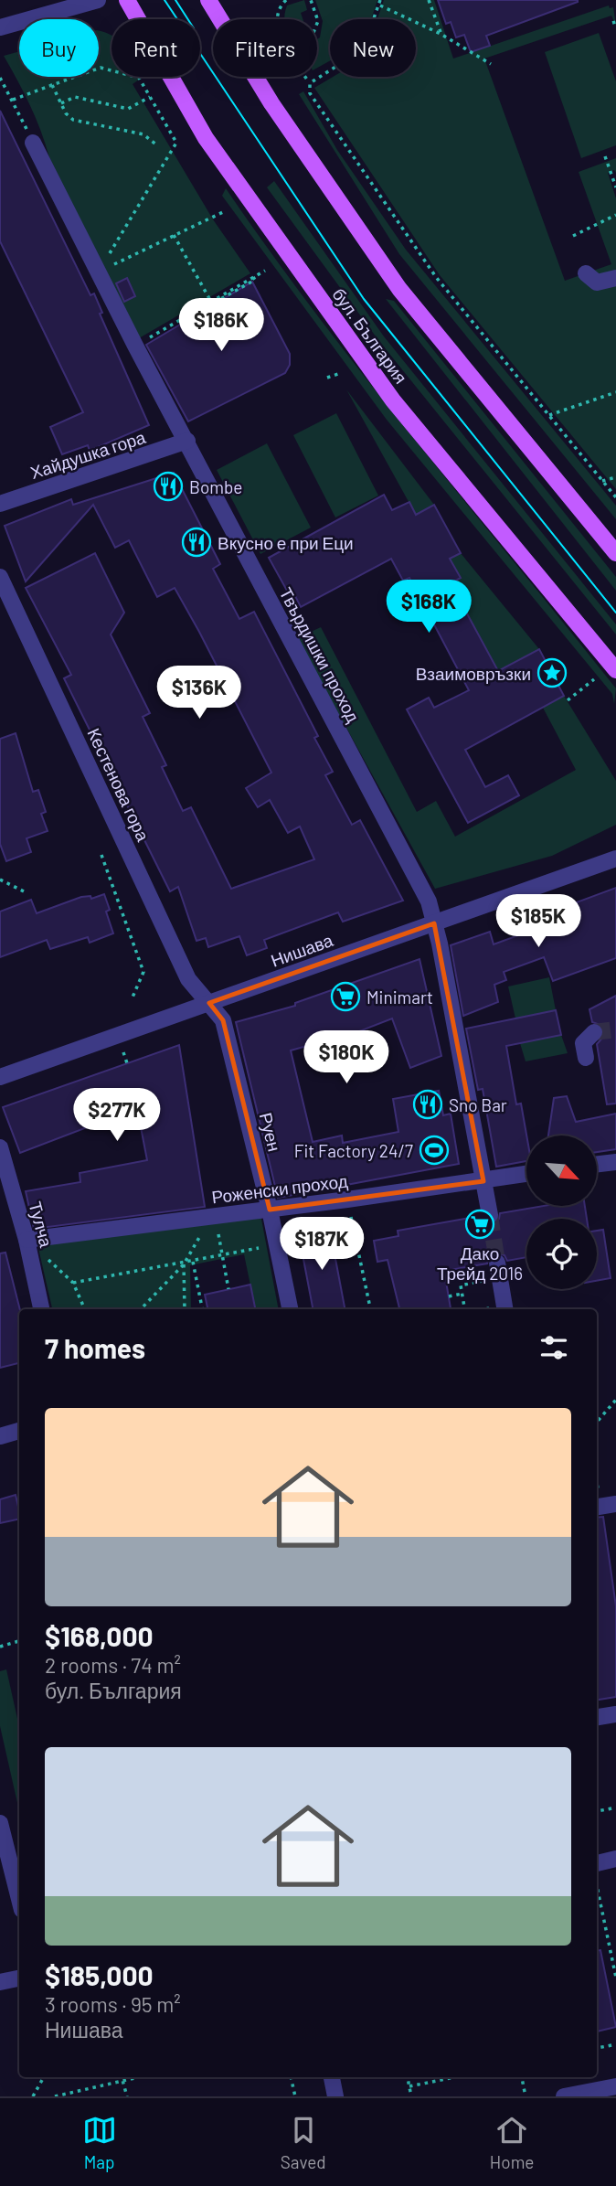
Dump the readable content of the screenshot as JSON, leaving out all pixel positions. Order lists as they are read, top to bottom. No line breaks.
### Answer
{"streets":{"main road":["бул. България"],"street":["Хайдушка гора","Твърдишки проход","Кестенова гора","Нишава","Руен","Роженски проход","Тулча"]},"crossings":[["Хайдушка гора","Твърдишки проход"],["Твърдишки проход","Нишава"],["Твърдишки проход","Роженски проход"],["Кестенова гора","Нишава"],["Кестенова гора","Руен"],["Нишава","Руен"],["Руен","Роженски проход"],["Роженски проход","Тулча"]],"places":{"restaurant":["Bombe","Вкусно е при Еци","Sno Bar"],"place":["Взаимовръзки"],"supermarket":["Minimart","Дако Трейд 2016"],"sports":["Fit Factory 24/7"]},"north":"bottom right","page":{"chip":["Buy","Rent","Filters","New"],"price":["$186K","$168K","$136K","$185K","$180K","$277K","$187K"],"heading":"7 homes","list":[{"name":"$168,000","note":"2 rooms · 74 m² · бул. България"},{"name":"$185,000","note":"3 rooms · 95 m² · Нишава"}],"tabs":["Map","Saved","Home"]}}
